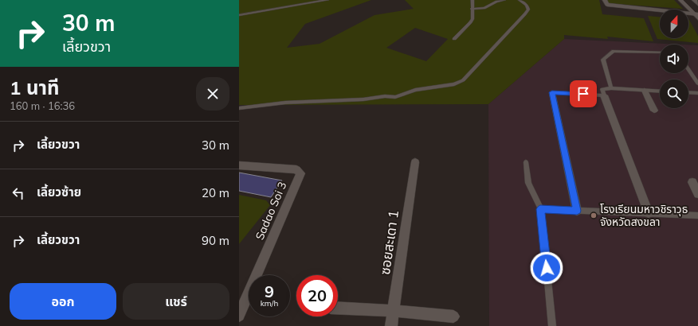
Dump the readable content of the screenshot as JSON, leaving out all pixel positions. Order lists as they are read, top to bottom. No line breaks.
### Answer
{"streets":{"street":["Sadao Soi 3","ซอยสะเดา 1"]},"places":["โรงเรียนมหาวชิราวุธ จังหวัดสงขลา"],"north":"top","page":{"turn":["30 m","เลี้ยวขวา"],"heading":["1 นาที","160 m · 16:36"],"list":[{"name":"เลี้ยวขวา","value":"30 m"},{"name":"เลี้ยวซ้าย","value":"20 m"},{"name":"เลี้ยวขวา","value":"90 m"}],"speed":"9 km/h","limit":"20","buttons":["ออก","แชร์"]}}
